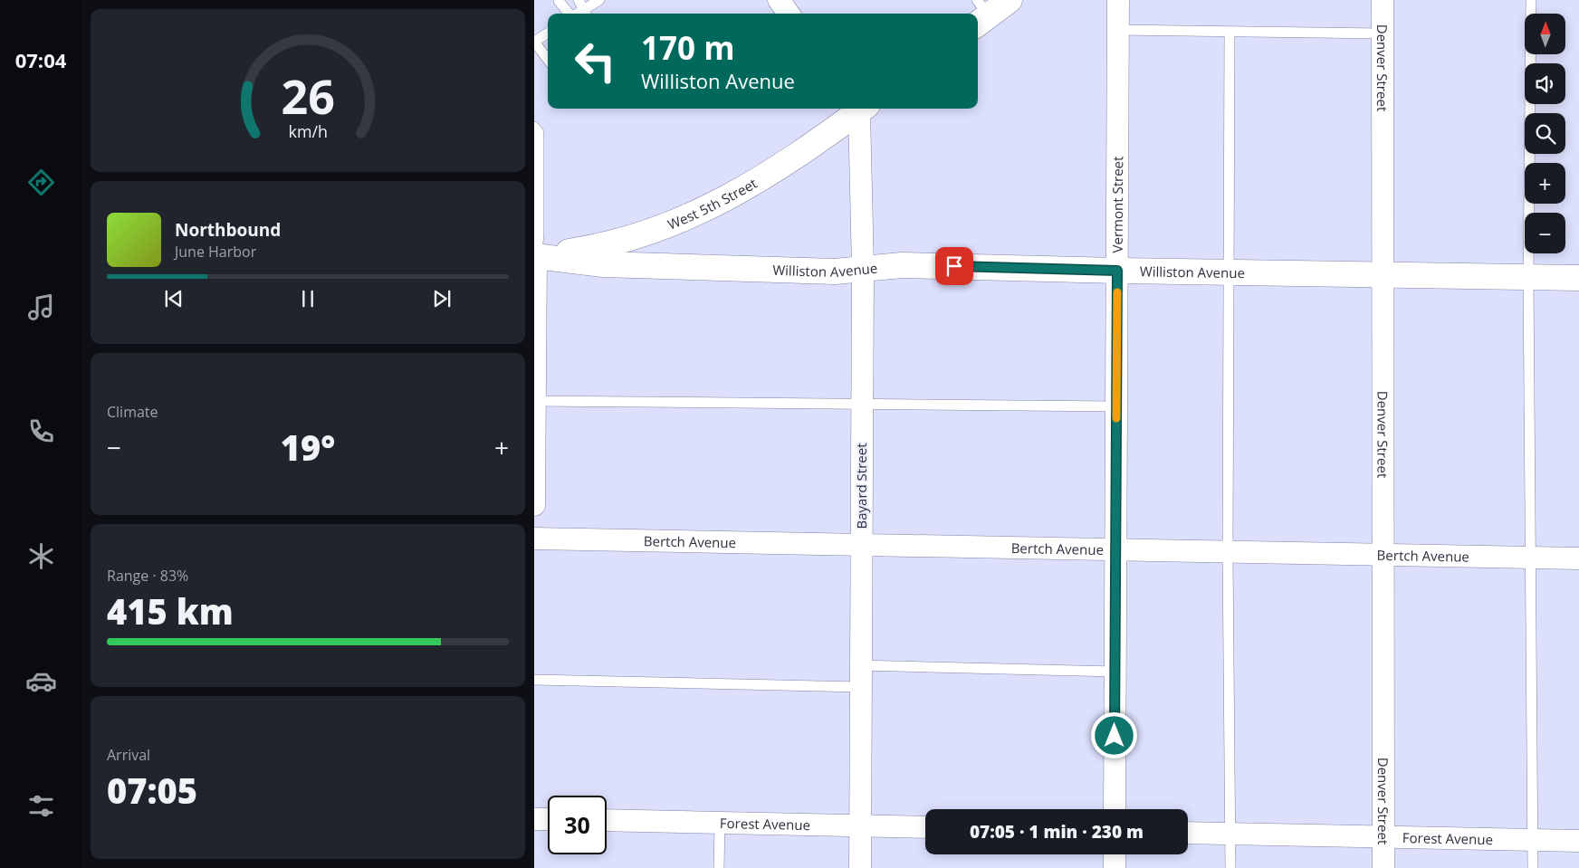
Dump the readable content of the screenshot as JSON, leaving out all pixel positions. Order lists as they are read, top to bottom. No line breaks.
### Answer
{"streets":{"main road":["West 5th Street","Williston Avenue"],"street":["Denver Street","Vermont Street","Bayard Street","Bertch Avenue","Forest Avenue"]},"crossings":[["Denver Street","Williston Avenue"],["Denver Street","Bertch Avenue"],["Denver Street","Forest Avenue"],["West 5th Street","Williston Avenue"],["Vermont Street","Williston Avenue"],["Vermont Street","Bertch Avenue"],["Williston Avenue","Bayard Street"],["Bayard Street","Bertch Avenue"],["Bayard Street","Forest Avenue"]],"north":"top","page":{"tabs":"07:04","map_buttons":["+","−"],"turn":["170 m","Williston Avenue"],"song":["Northbound","June Harbor"],"tile":["Climate",["Range · 83%","415 km"],["Arrival","07:05"]],"heat":["−","19°","+"],"limit":"30","trip":"07:05 · 1 min · 230 m","gauge":["26","km/h"]}}
